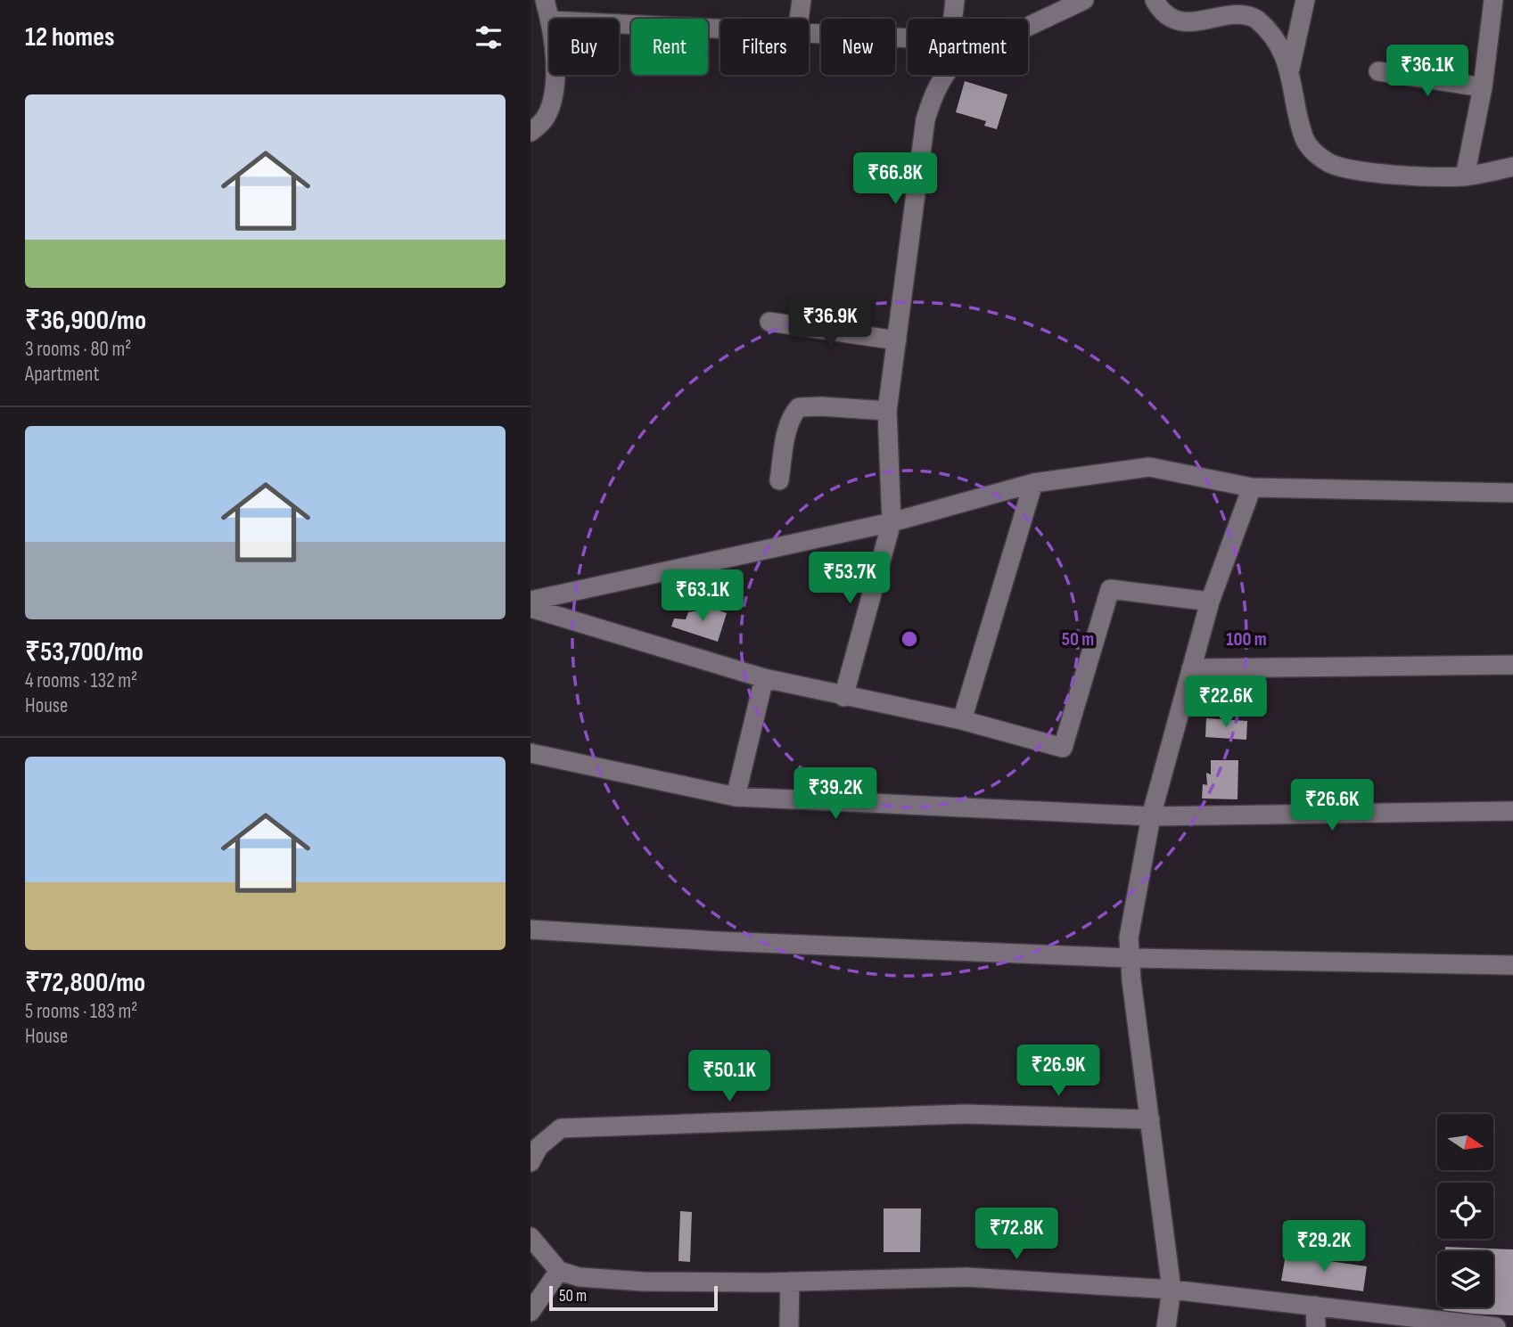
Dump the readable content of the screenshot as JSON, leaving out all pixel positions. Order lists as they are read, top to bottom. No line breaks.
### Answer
{"scale_bar":"50 m","north":"right","page":{"heading":"12 homes","chip":["Buy","Rent","Filters","New","Apartment"],"price":["₹36.1K","₹66.8K","₹36.9K","₹53.7K","₹63.1K","₹22.6K","₹39.2K","₹26.6K","₹26.9K","₹50.1K","₹72.8K","₹29.2K"],"list":[{"name":"₹36,900/mo","note":"3 rooms · 80 m² · Apartment"},{"name":"₹53,700/mo","note":"4 rooms · 132 m² · House"},{"name":"₹72,800/mo","note":"5 rooms · 183 m² · House"}],"scale":"50 m"},"rings":["50 m","100 m"]}
